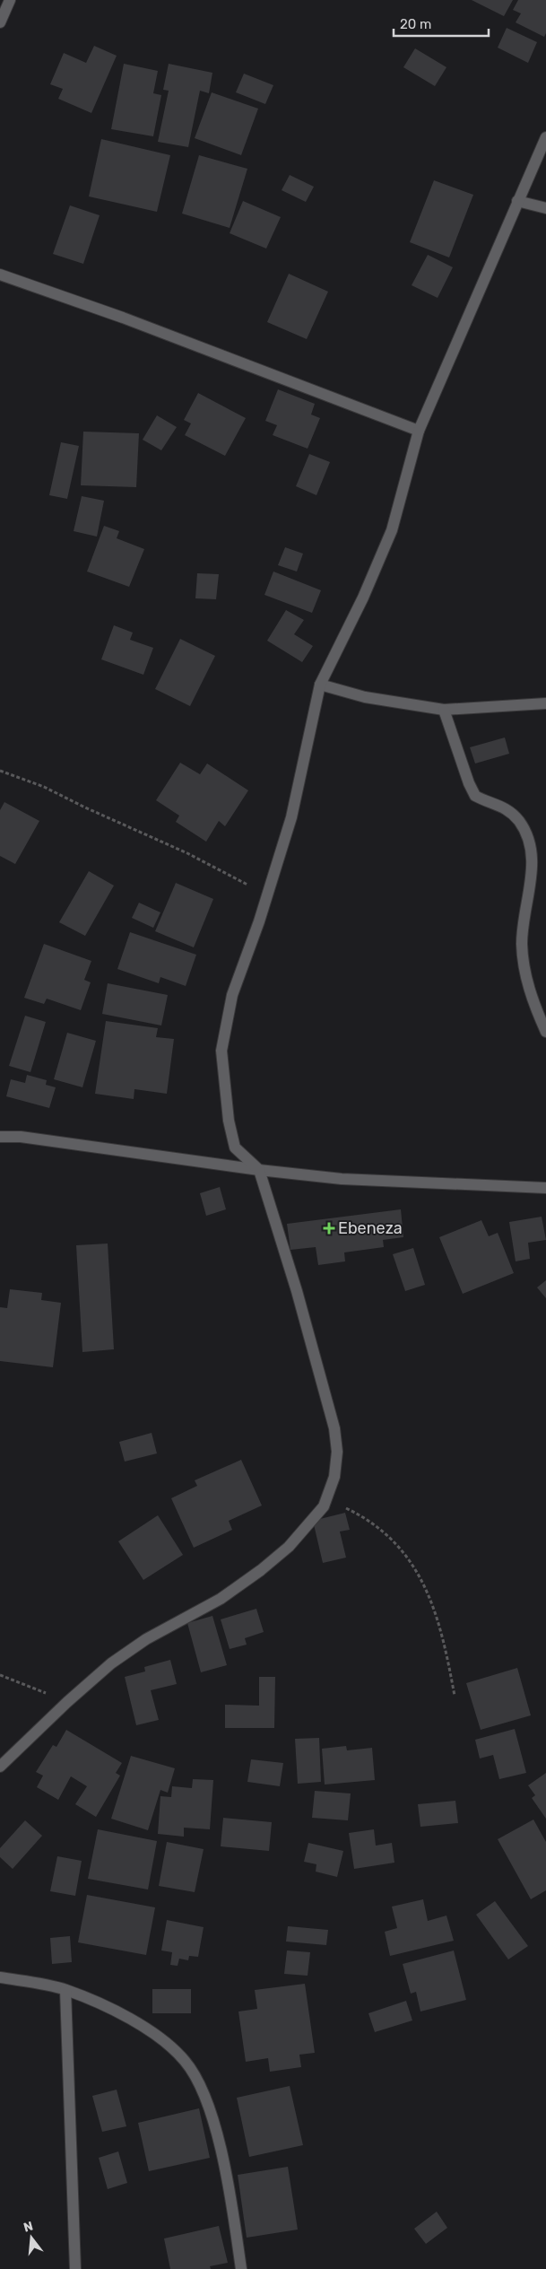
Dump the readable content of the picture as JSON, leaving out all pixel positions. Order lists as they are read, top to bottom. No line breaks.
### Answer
{"places":{"health":["Ebeneza"]},"scale_bar":"20 m","north":"top"}
